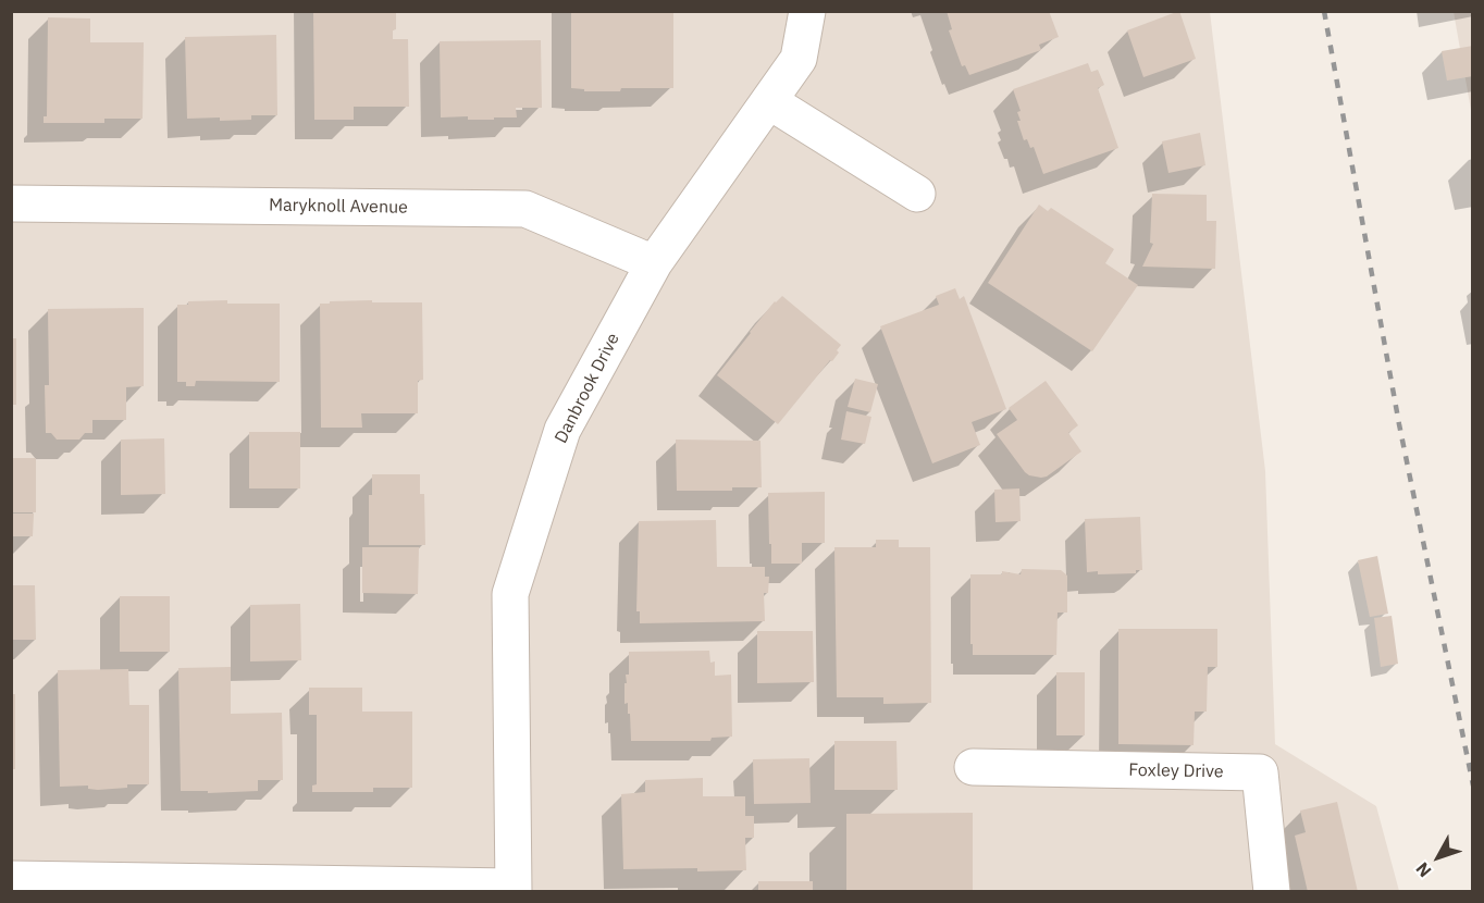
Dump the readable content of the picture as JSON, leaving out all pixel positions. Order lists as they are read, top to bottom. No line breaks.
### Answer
{"streets":{"street":["Maryknoll Avenue","Danbrook Drive","Foxley Drive"]},"crossings":[["Maryknoll Avenue","Danbrook Drive"]],"north":"bottom left"}
